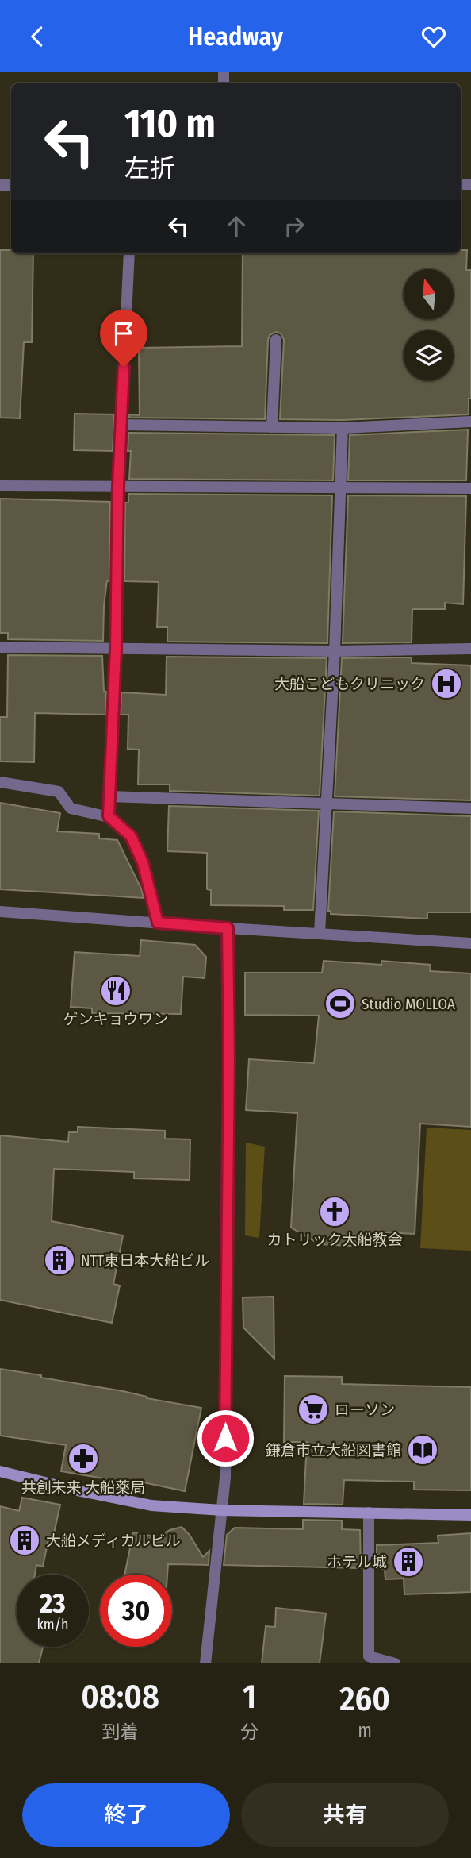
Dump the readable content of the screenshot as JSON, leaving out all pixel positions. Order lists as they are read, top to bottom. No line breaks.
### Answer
{"places":{"hospital":["大船こどもクリニック"],"restaurant":["ゲンキョウワン"],"sports":["Studio MOLLOA"],"church":["カトリック大船教会"],"building":["NTT東日本大船ビル","大船メディカルビル","ホテル城"],"supermarket":["ローソン"],"library":["鎌倉市立大船図書館"],"pharmacy":["共創未来 大船薬局"]},"north":"top","page":{"header":"Headway","turn":["110 m","左折"],"speed":"23 km/h","limit":"30","eta":["08:08","到着","1","分","260","m"],"buttons":["終了","共有"]}}
